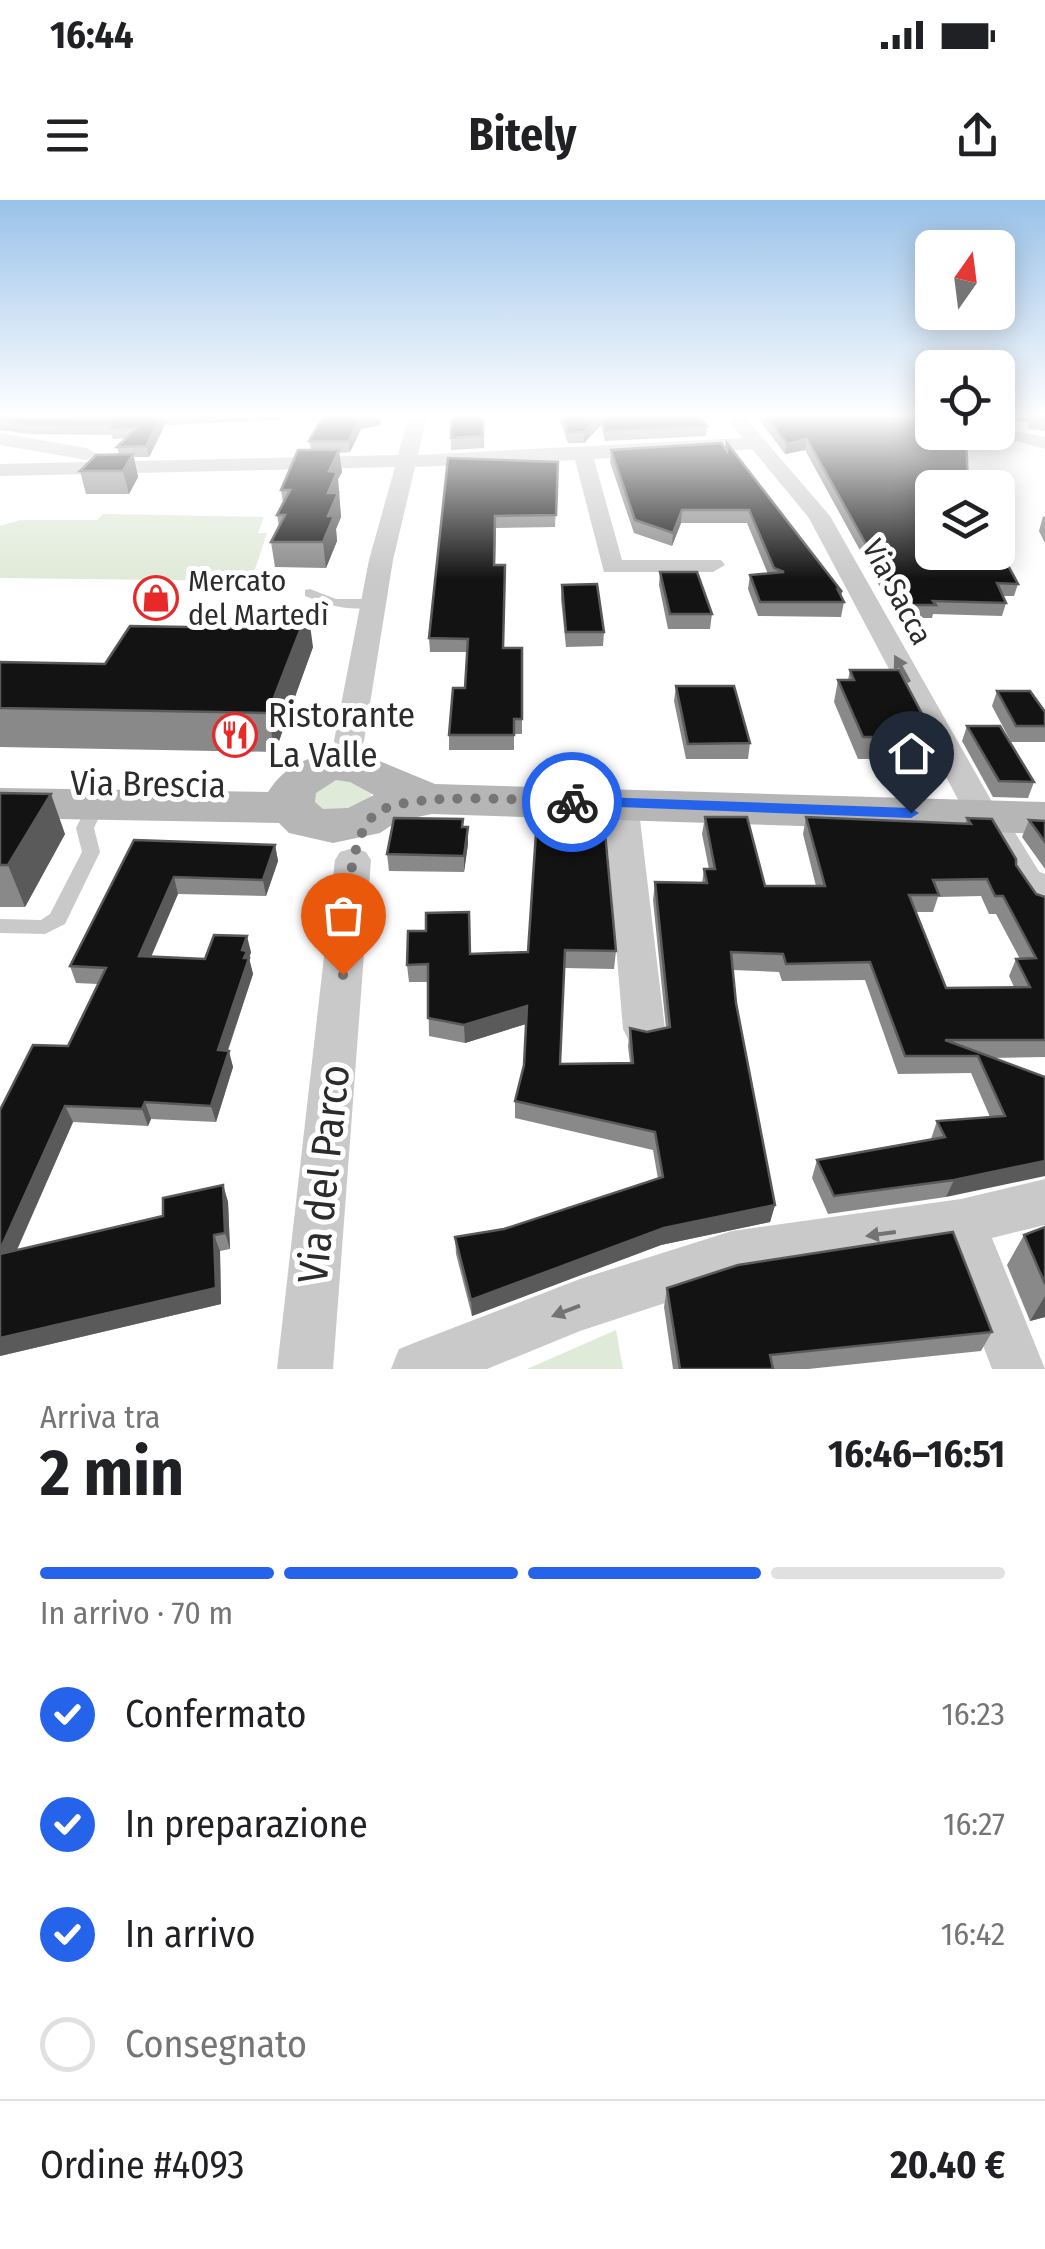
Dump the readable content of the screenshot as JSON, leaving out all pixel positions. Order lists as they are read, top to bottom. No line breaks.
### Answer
{"streets":{"main road":["Via Brescia"],"street":["Via Sacca","Via del Parco"]},"crossings":[["Via Sacca","Via Brescia"],["Via Brescia","Via del Parco"]],"one_way":["Via Sacca"],"places":{"shop":["Mercato del Martedì"],"restaurant":["Ristorante La Valle"]},"north":"top","page":{"status":"16:44","header":"Bitely","heading":["2 min","Arriva tra","16:46–16:51"],"panel":["Ordine #4093","20.40 €"],"bar":"In arrivo · 70 m","list":[["Confermato","16:23"],["In preparazione","16:27"],["In arrivo","16:42"],"Consegnato"]}}
